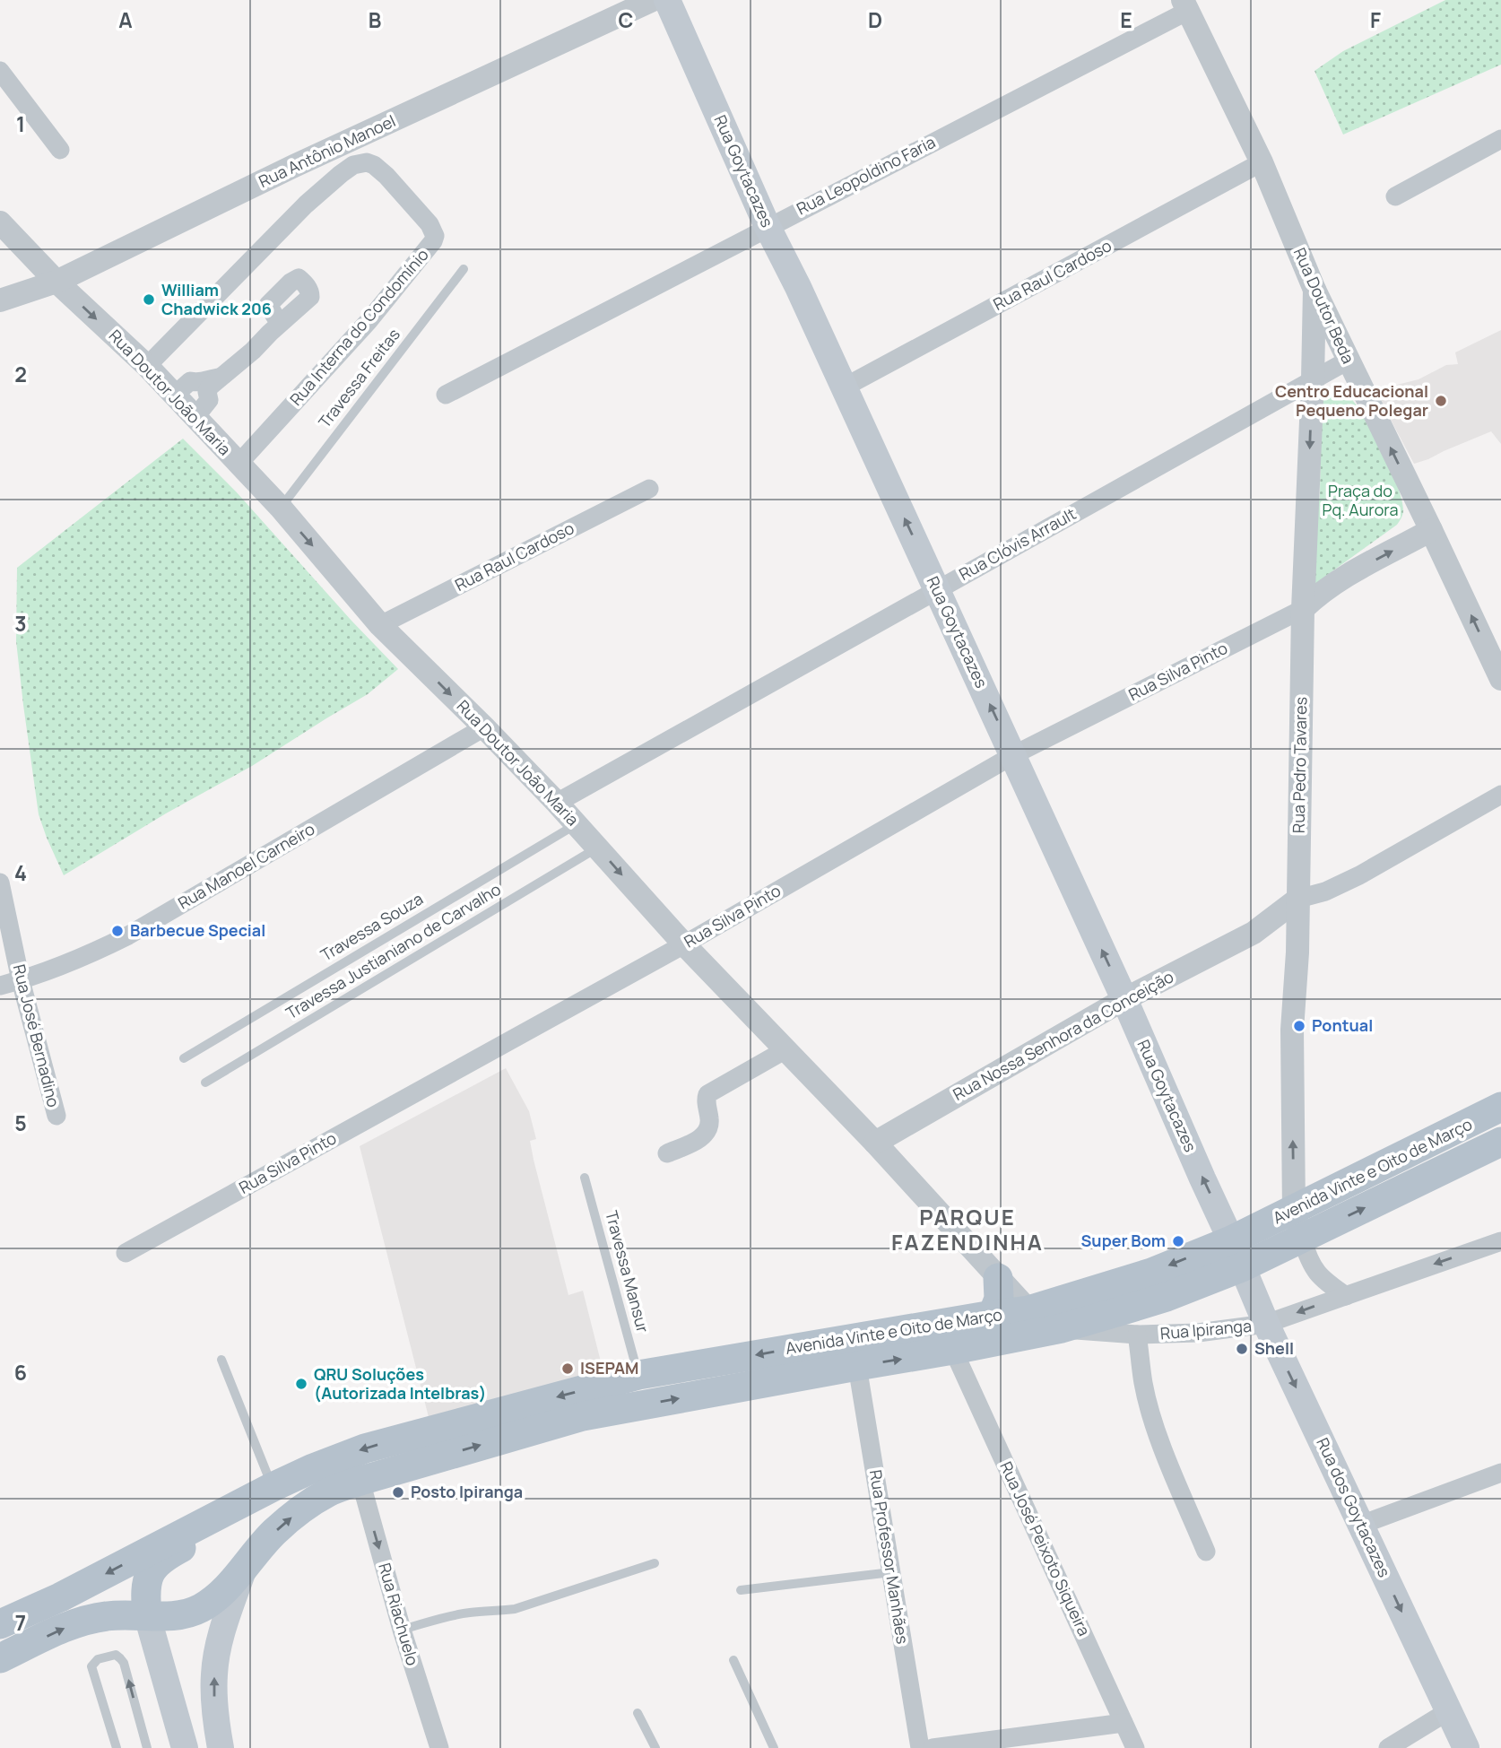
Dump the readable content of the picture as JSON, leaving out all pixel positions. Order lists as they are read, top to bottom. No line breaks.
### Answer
{"streets":{"main road":["Rua Goytacazes","Avenida Vinte e Oito de Março","Rua dos Goytacazes"],"street":["Rua Antônio Manoel","Rua Leopoldino Faria","Rua Raul Cardoso","Rua Doutor Beda","Rua Interna do Condomínio","Rua Doutor João Maria","Rua Clóvis Arrault","Rua Silva Pinto","Rua Pedro Tavares","Rua Manoel Carneiro","Rua José Bernadino","Rua Nossa Senhora da Conceição","Rua Ipiranga","Rua José Peixoto Siqueira","Rua Professor Manhães","Rua Riachuelo"],"lane":["Travessa Freitas","Travessa Souza","Travessa Justianiano de Carvalho","Travessa Mansur"]},"crossings":[["Rua Antônio Manoel","Rua Doutor João Maria"],["Rua Goytacazes","Rua Leopoldino Faria"],["Rua Goytacazes","Rua Raul Cardoso"],["Rua Goytacazes","Rua Clóvis Arrault"],["Rua Goytacazes","Rua Silva Pinto"],["Rua Goytacazes","Rua Nossa Senhora da Conceição"],["Rua Goytacazes","Avenida Vinte e Oito de Março"],["Rua Goytacazes","Rua dos Goytacazes"],["Rua Leopoldino Faria","Rua Doutor Beda"],["Rua Raul Cardoso","Rua Doutor Beda"],["Rua Raul Cardoso","Rua Doutor João Maria"],["Rua Doutor Beda","Rua Clóvis Arrault"],["Rua Doutor Beda","Rua Silva Pinto"],["Rua Doutor Beda","Rua Pedro Tavares"],["Rua Interna do Condomínio","Rua Doutor João Maria"],["Travessa Freitas","Rua Doutor João Maria"],["Rua Doutor João Maria","Rua Clóvis Arrault"],["Rua Doutor João Maria","Rua Silva Pinto"],["Rua Doutor João Maria","Rua Manoel Carneiro"],["Rua Doutor João Maria","Travessa Souza"],["Rua Doutor João Maria","Travessa Justianiano de Carvalho"],["Rua Doutor João Maria","Rua Nossa Senhora da Conceição"],["Rua Doutor João Maria","Avenida Vinte e Oito de Março"],["Rua Clóvis Arrault","Rua Pedro Tavares"],["Rua Silva Pinto","Rua Pedro Tavares"],["Rua Pedro Tavares","Rua Nossa Senhora da Conceição"],["Rua Pedro Tavares","Avenida Vinte e Oito de Março"],["Rua Manoel Carneiro","Rua José Bernadino"],["Avenida Vinte e Oito de Março","Travessa Mansur"],["Avenida Vinte e Oito de Março","Rua Ipiranga"],["Avenida Vinte e Oito de Março","Rua dos Goytacazes"],["Avenida Vinte e Oito de Março","Rua José Peixoto Siqueira"],["Avenida Vinte e Oito de Março","Rua Professor Manhães"],["Avenida Vinte e Oito de Março","Rua Riachuelo"],["Rua Ipiranga","Rua dos Goytacazes"]],"one_way":["Rua Goytacazes","Rua Doutor Beda","Rua Doutor João Maria","Rua Ipiranga","Rua dos Goytacazes","Rua Riachuelo"],"districts":["PARQUE FAZENDINHA"],"parks":["Praça do Pq. Aurora"],"places":["William Chadwick 206","Centro Educacional Pequeno Polegar","Barbecue Special","Pontual","Super Bom","Shell","ISEPAM","QRU Soluções (Autorizada Intelbras)","Posto Ipiranga"],"grid":{"columns":["A","B","C","D","E","F"],"rows":["1","2","3","4","5","6","7"]}}
